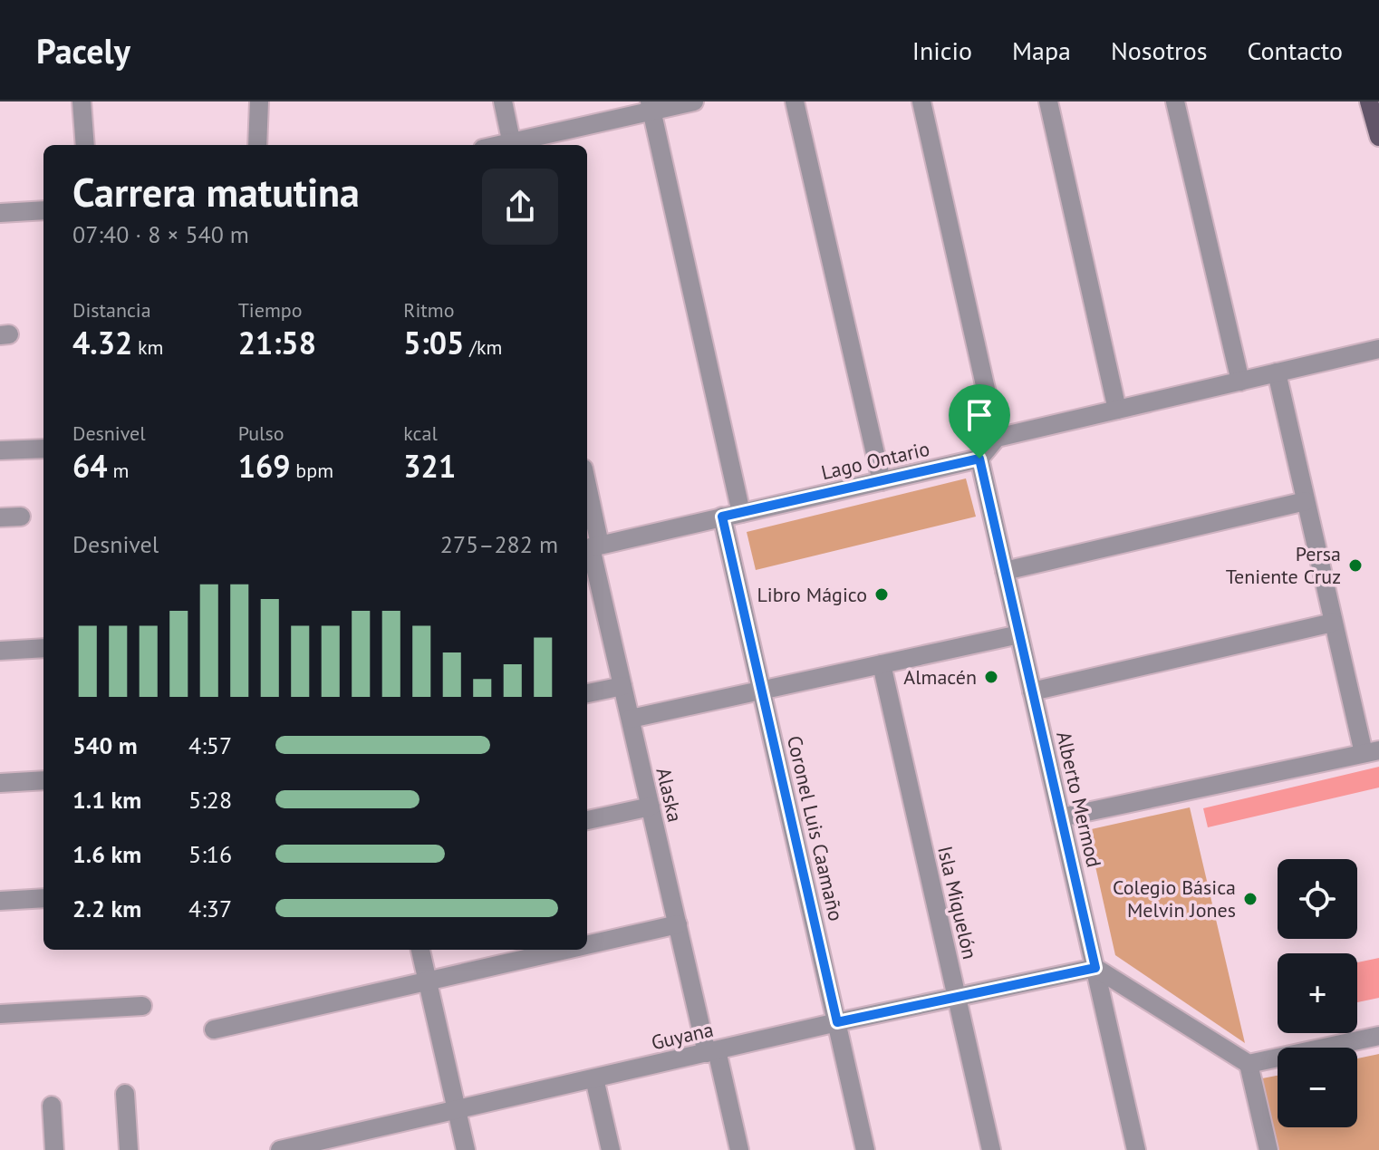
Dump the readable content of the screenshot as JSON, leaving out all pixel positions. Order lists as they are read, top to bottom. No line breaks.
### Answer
{"streets":{"street":["Lago Ontario","Alaska","Alberto Mermod","Coronel Luis Caamaño","Isla Miquelón","Guyana"]},"crossings":[["Lago Ontario","Alaska"],["Lago Ontario","Alberto Mermod"],["Lago Ontario","Coronel Luis Caamaño"],["Alaska","Guyana"],["Alberto Mermod","Guyana"],["Coronel Luis Caamaño","Guyana"],["Isla Miquelón","Guyana"]],"places":["Persa Teniente Cruz","Libro Mágico","Almacén","Colegio Básica Melvin Jones"],"page":{"header":"Pacely","nav":["Inicio","Mapa","Nosotros","Contacto"],"heading":["Carrera matutina","07:40 · 8 × 540 m"],"stats":[["Distancia","4.32 km"],["Tiempo","21:58"],["Ritmo","5:05 /km"],["Desnivel","64 m"],["Pulso","169 bpm"],["kcal","321"]],"chart":["Desnivel","275–282 m"],"list":[{"name":"540 m","note":"4:57"},{"name":"1.1 km","note":"5:28"},{"name":"1.6 km","note":"5:16"},{"name":"2.2 km","note":"4:37"}],"map_buttons":["+","−"]}}
